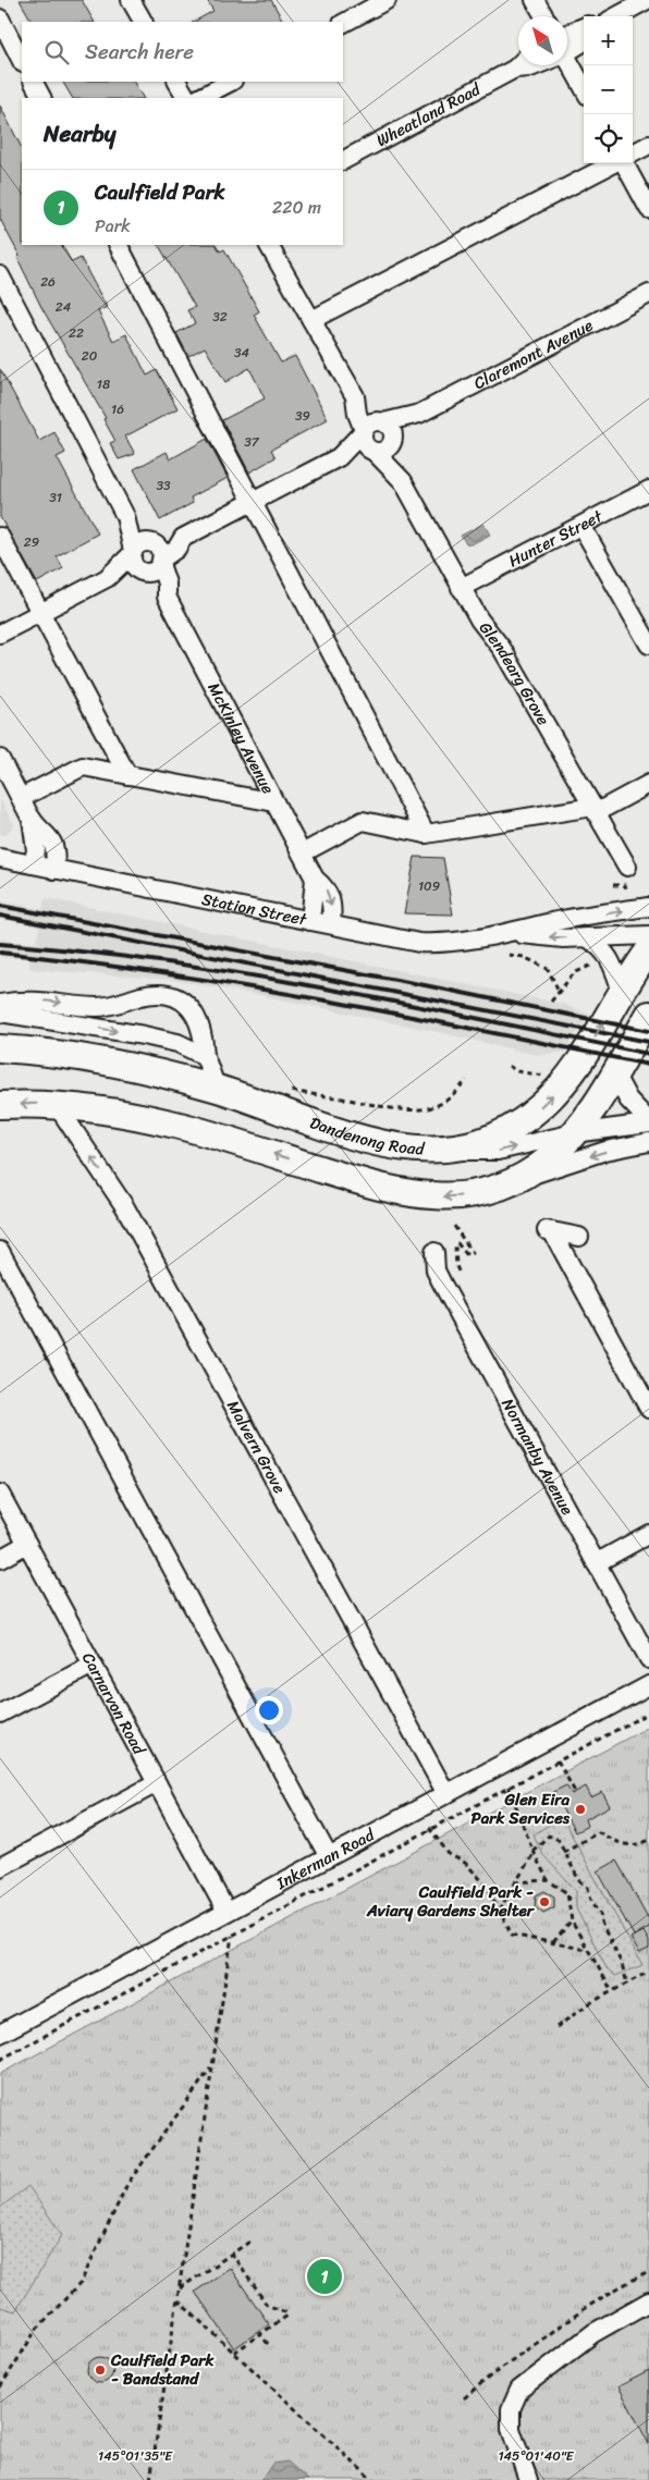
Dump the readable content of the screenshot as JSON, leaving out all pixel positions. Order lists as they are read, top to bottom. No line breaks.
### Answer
{"streets":{"highway":["Dandenong Road"],"street":["Wheatland Road","Claremont Avenue","Hunter Street","Glendearg Grove","McKinley Avenue","Station Street","Malvern Grove","Normanby Avenue","Carnarvon Road","Inkerman Road"]},"crossings":[["Claremont Avenue","Glendearg Grove"],["Hunter Street","Glendearg Grove"],["McKinley Avenue","Station Street"],["Malvern Grove","Inkerman Road"],["Carnarvon Road","Inkerman Road"]],"places":["Glen Eira Park Services","Caulfield Park - Aviary Gardens Shelter","Caulfield Park - Bandstand"],"house_numbers":["26","24","32","22","34","20","18","16","39","37","33","31","29","109"],"north":"top left","page":{"map_buttons":["+","−"],"search":"Search here","heading":"Nearby","list":[{"mark":"1","name":"Caulfield Park","note":"Park","value":"220 m"}],"pins":"1"},"coordinates":["145°01'35\"E","145°01'40\"E"]}
